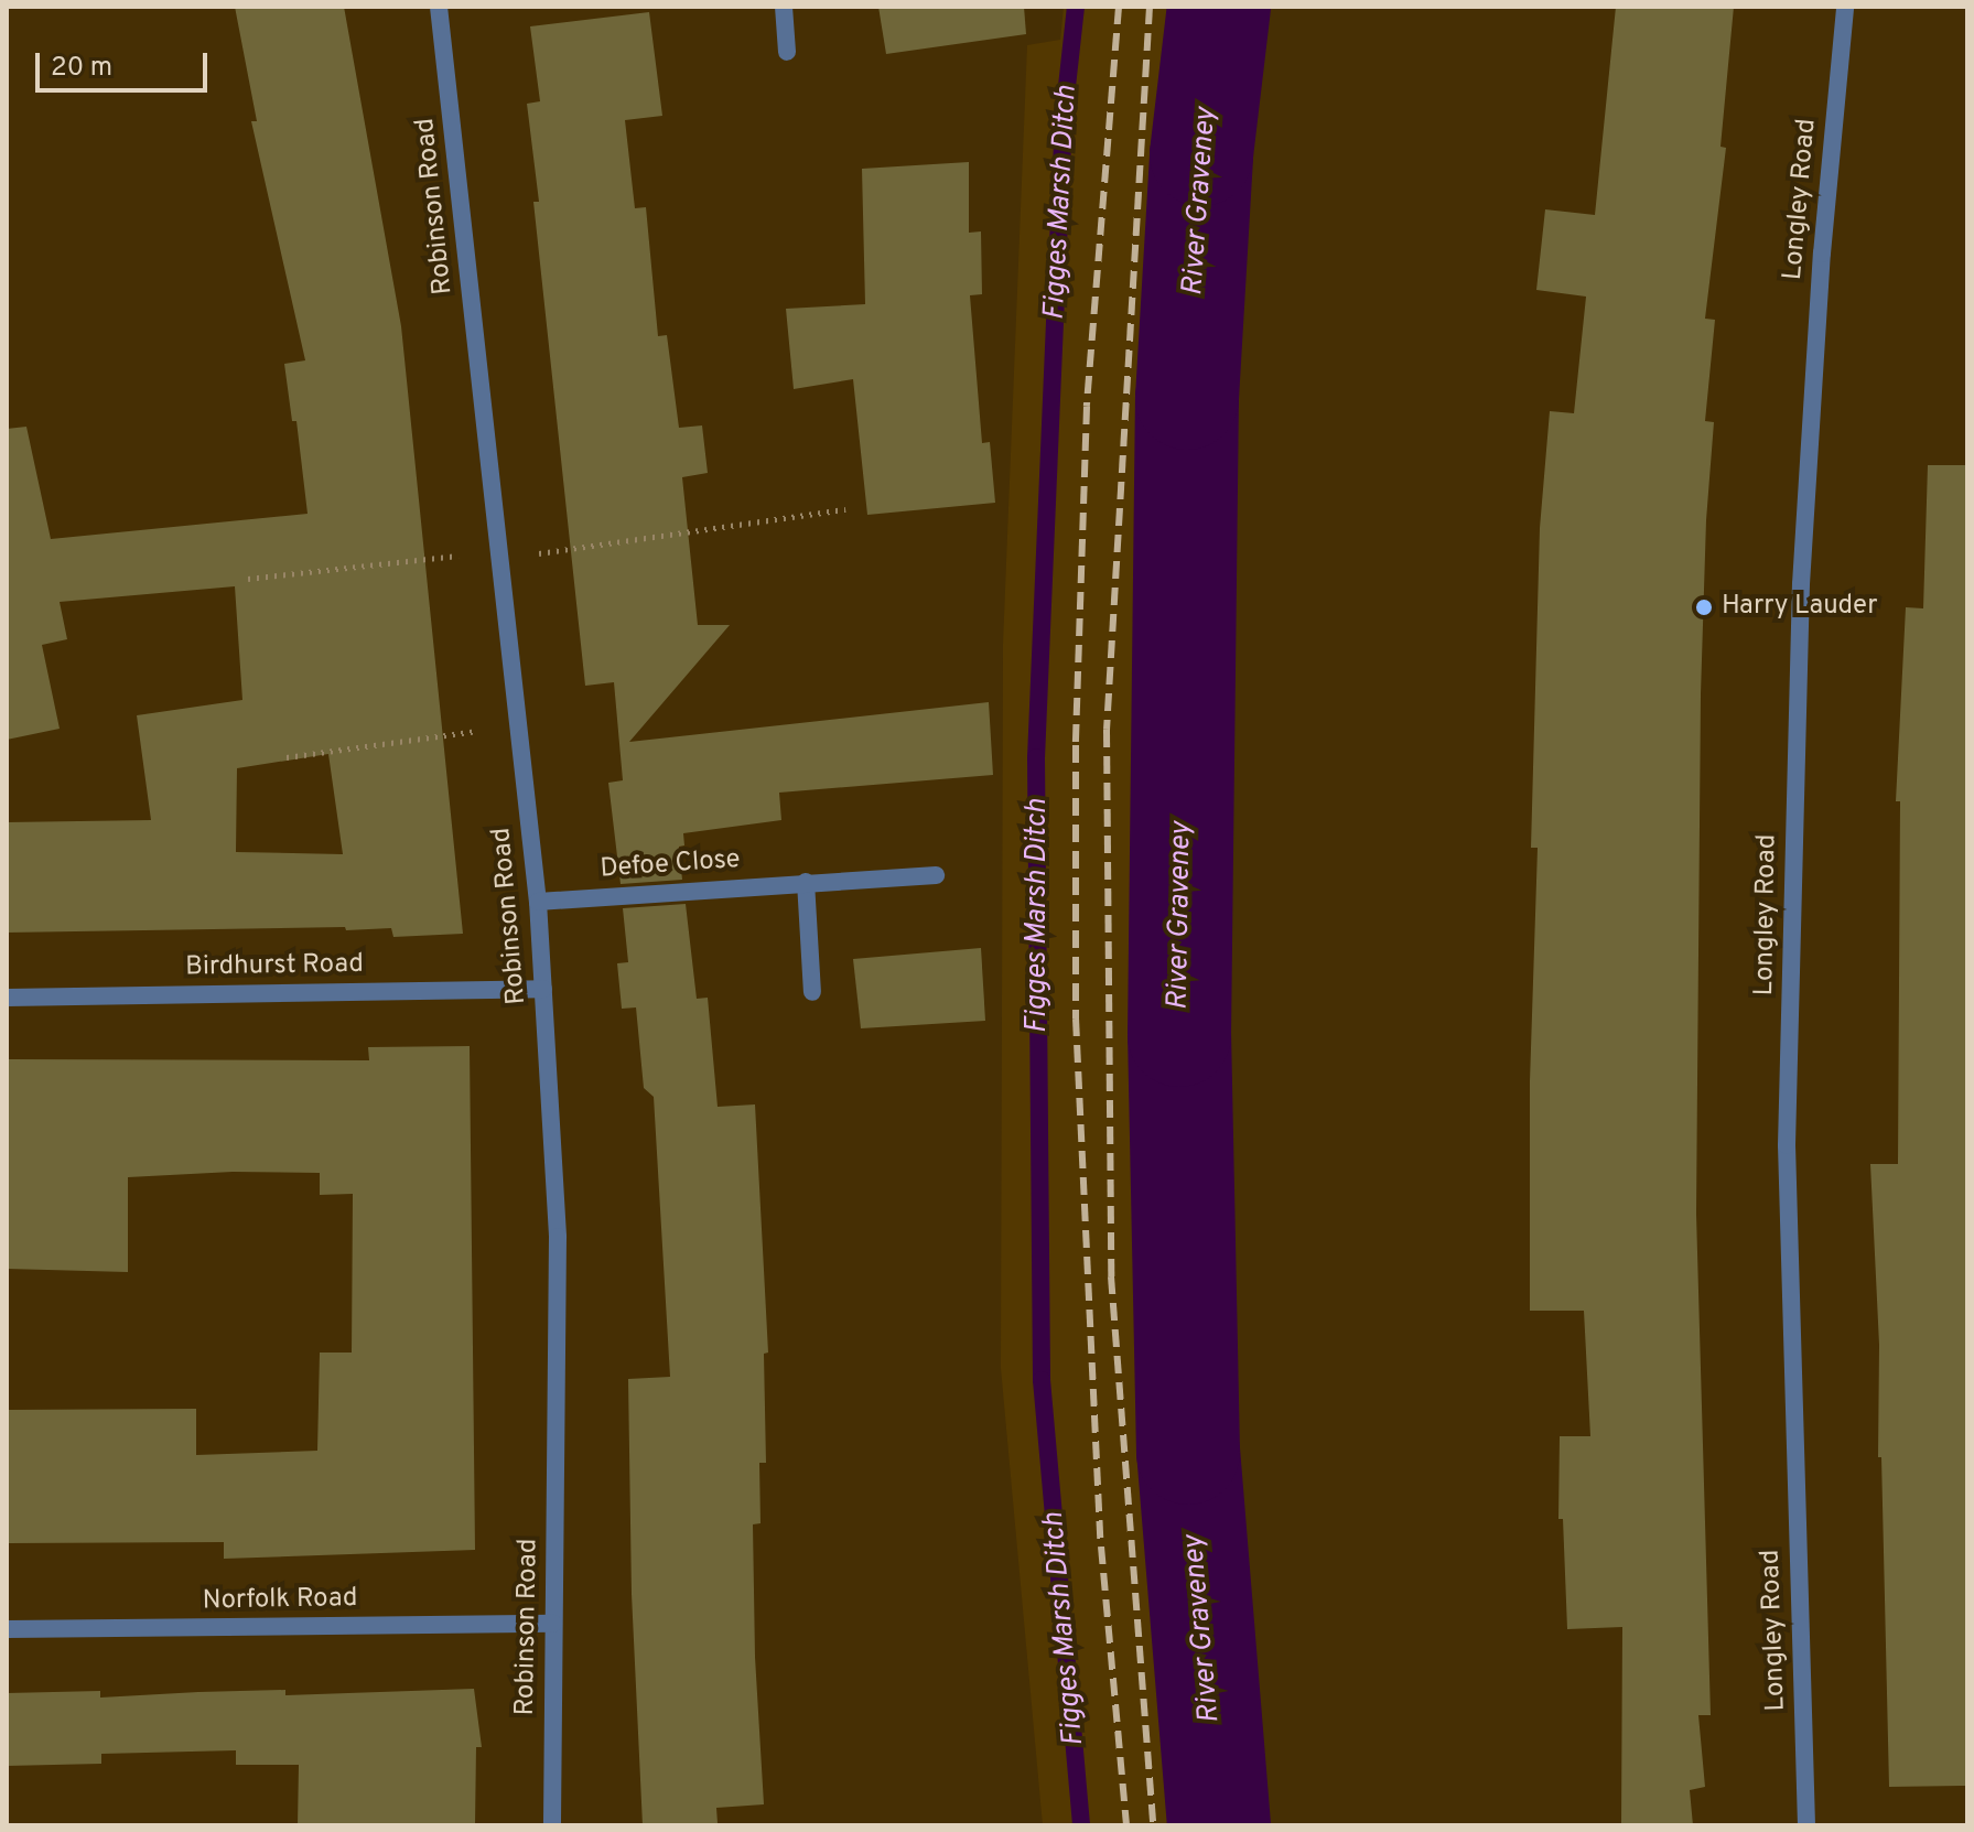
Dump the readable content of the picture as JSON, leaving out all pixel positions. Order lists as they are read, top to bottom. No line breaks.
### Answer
{"streets":{"street":["Longley Road","Robinson Road","Defoe Close","Birdhurst Road","Norfolk Road"]},"crossings":[["Robinson Road","Defoe Close"],["Robinson Road","Birdhurst Road"],["Robinson Road","Norfolk Road"]],"water":["River Graveney","Figges Marsh Ditch"],"places":["Harry Lauder"],"scale_bar":"20 m"}
